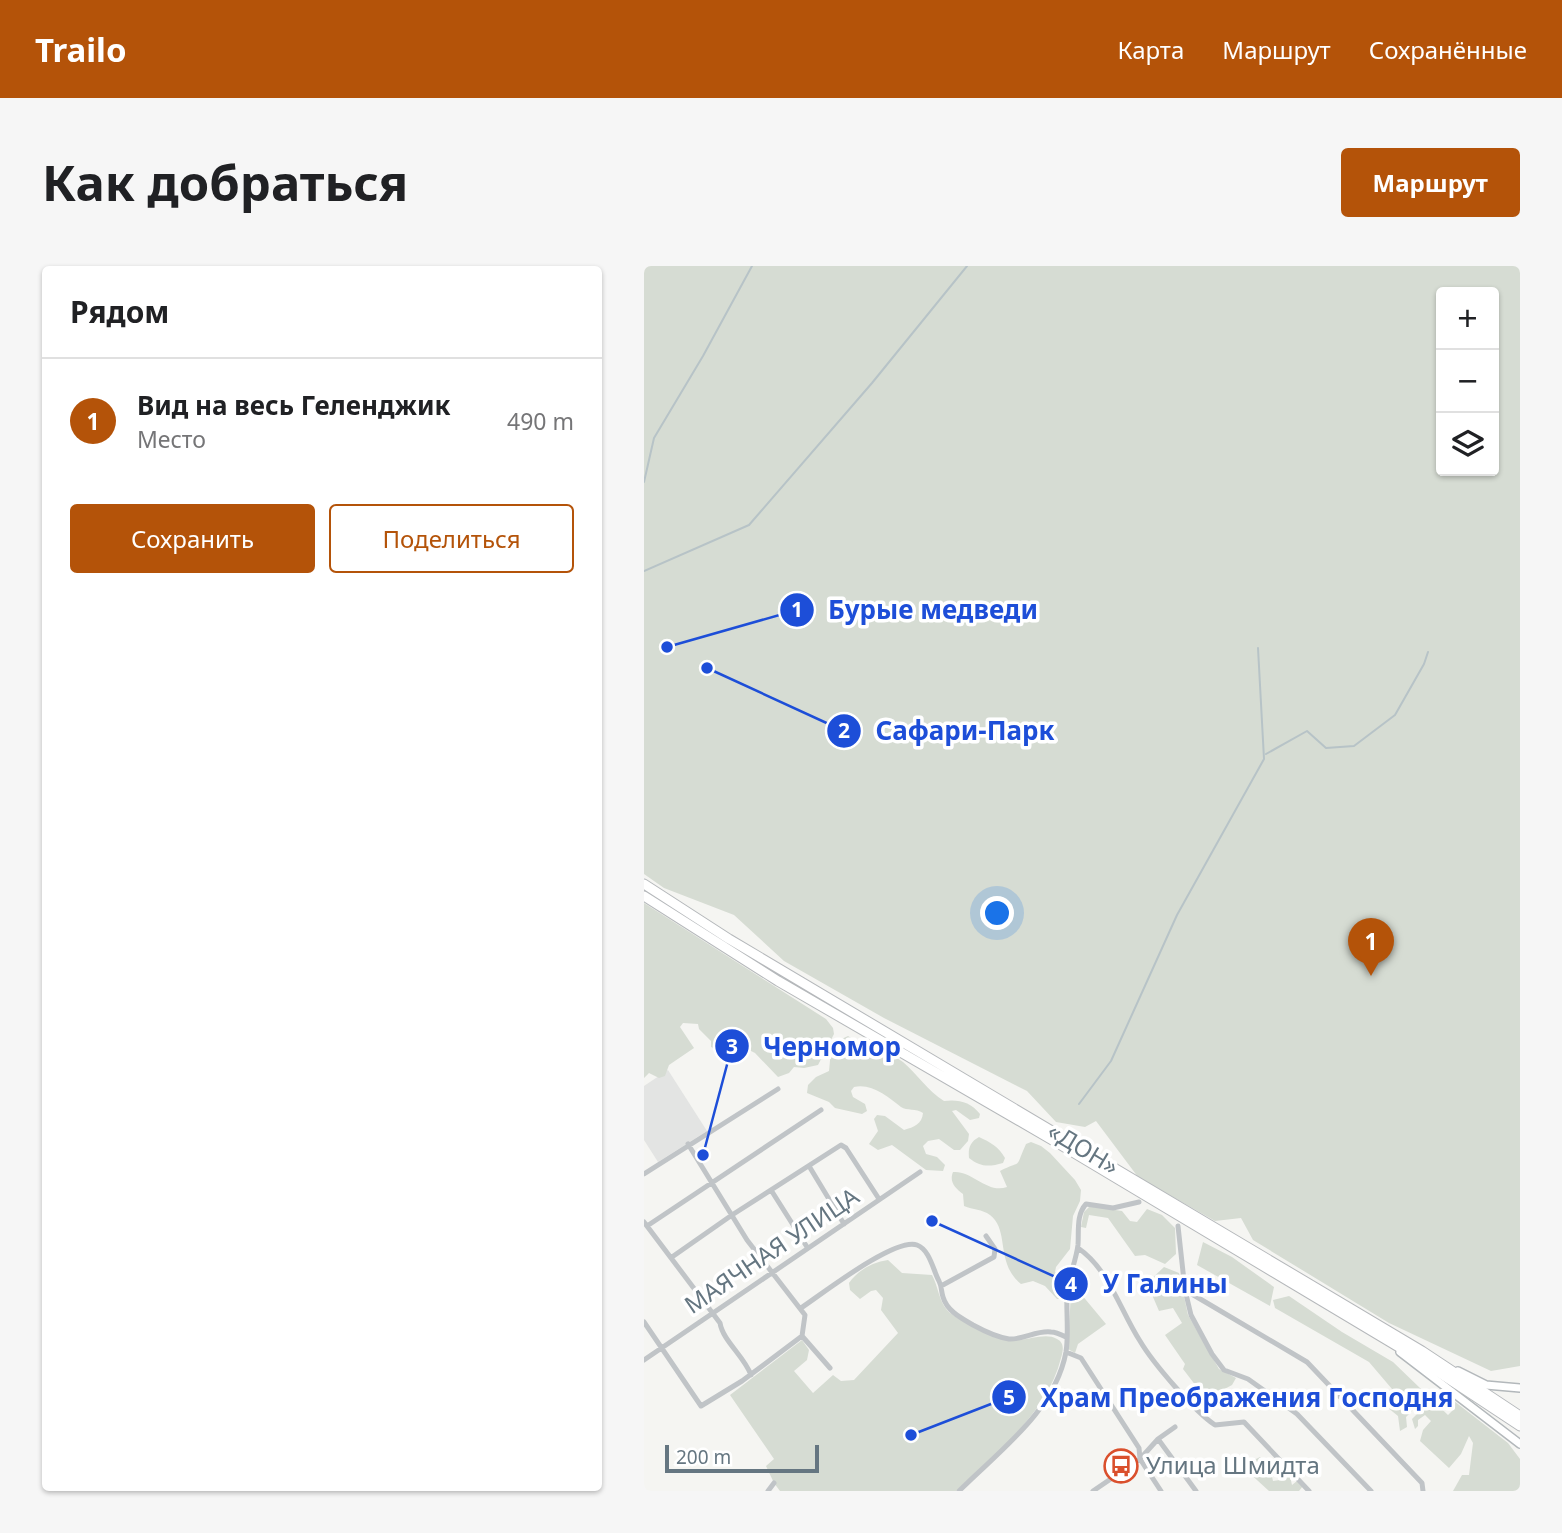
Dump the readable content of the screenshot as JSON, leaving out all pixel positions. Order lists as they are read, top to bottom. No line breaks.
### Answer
{"streets":{"highway":["«ДОН»"],"street":["МАЯЧНАЯ УЛИЦА"]},"places":{"other":["Бурые медведи","Сафари-Парк","Черномор","У Галины","Храм Преображения Господня"],"bus stop":["Улица Шмидта"]},"scale_bar":"200 m","page":{"header":"Trailo","nav":["Карта","Маршрут","Сохранённые"],"buttons":["Маршрут",["Сохранить","Поделиться"]],"title":"Как добраться","heading":"Рядом","map_buttons":["+","−"],"list":[{"mark":"1","name":"Вид на весь Геленджик","note":"Место","value":"490 m"}],"pins":"1","scale":"200 m"}}
